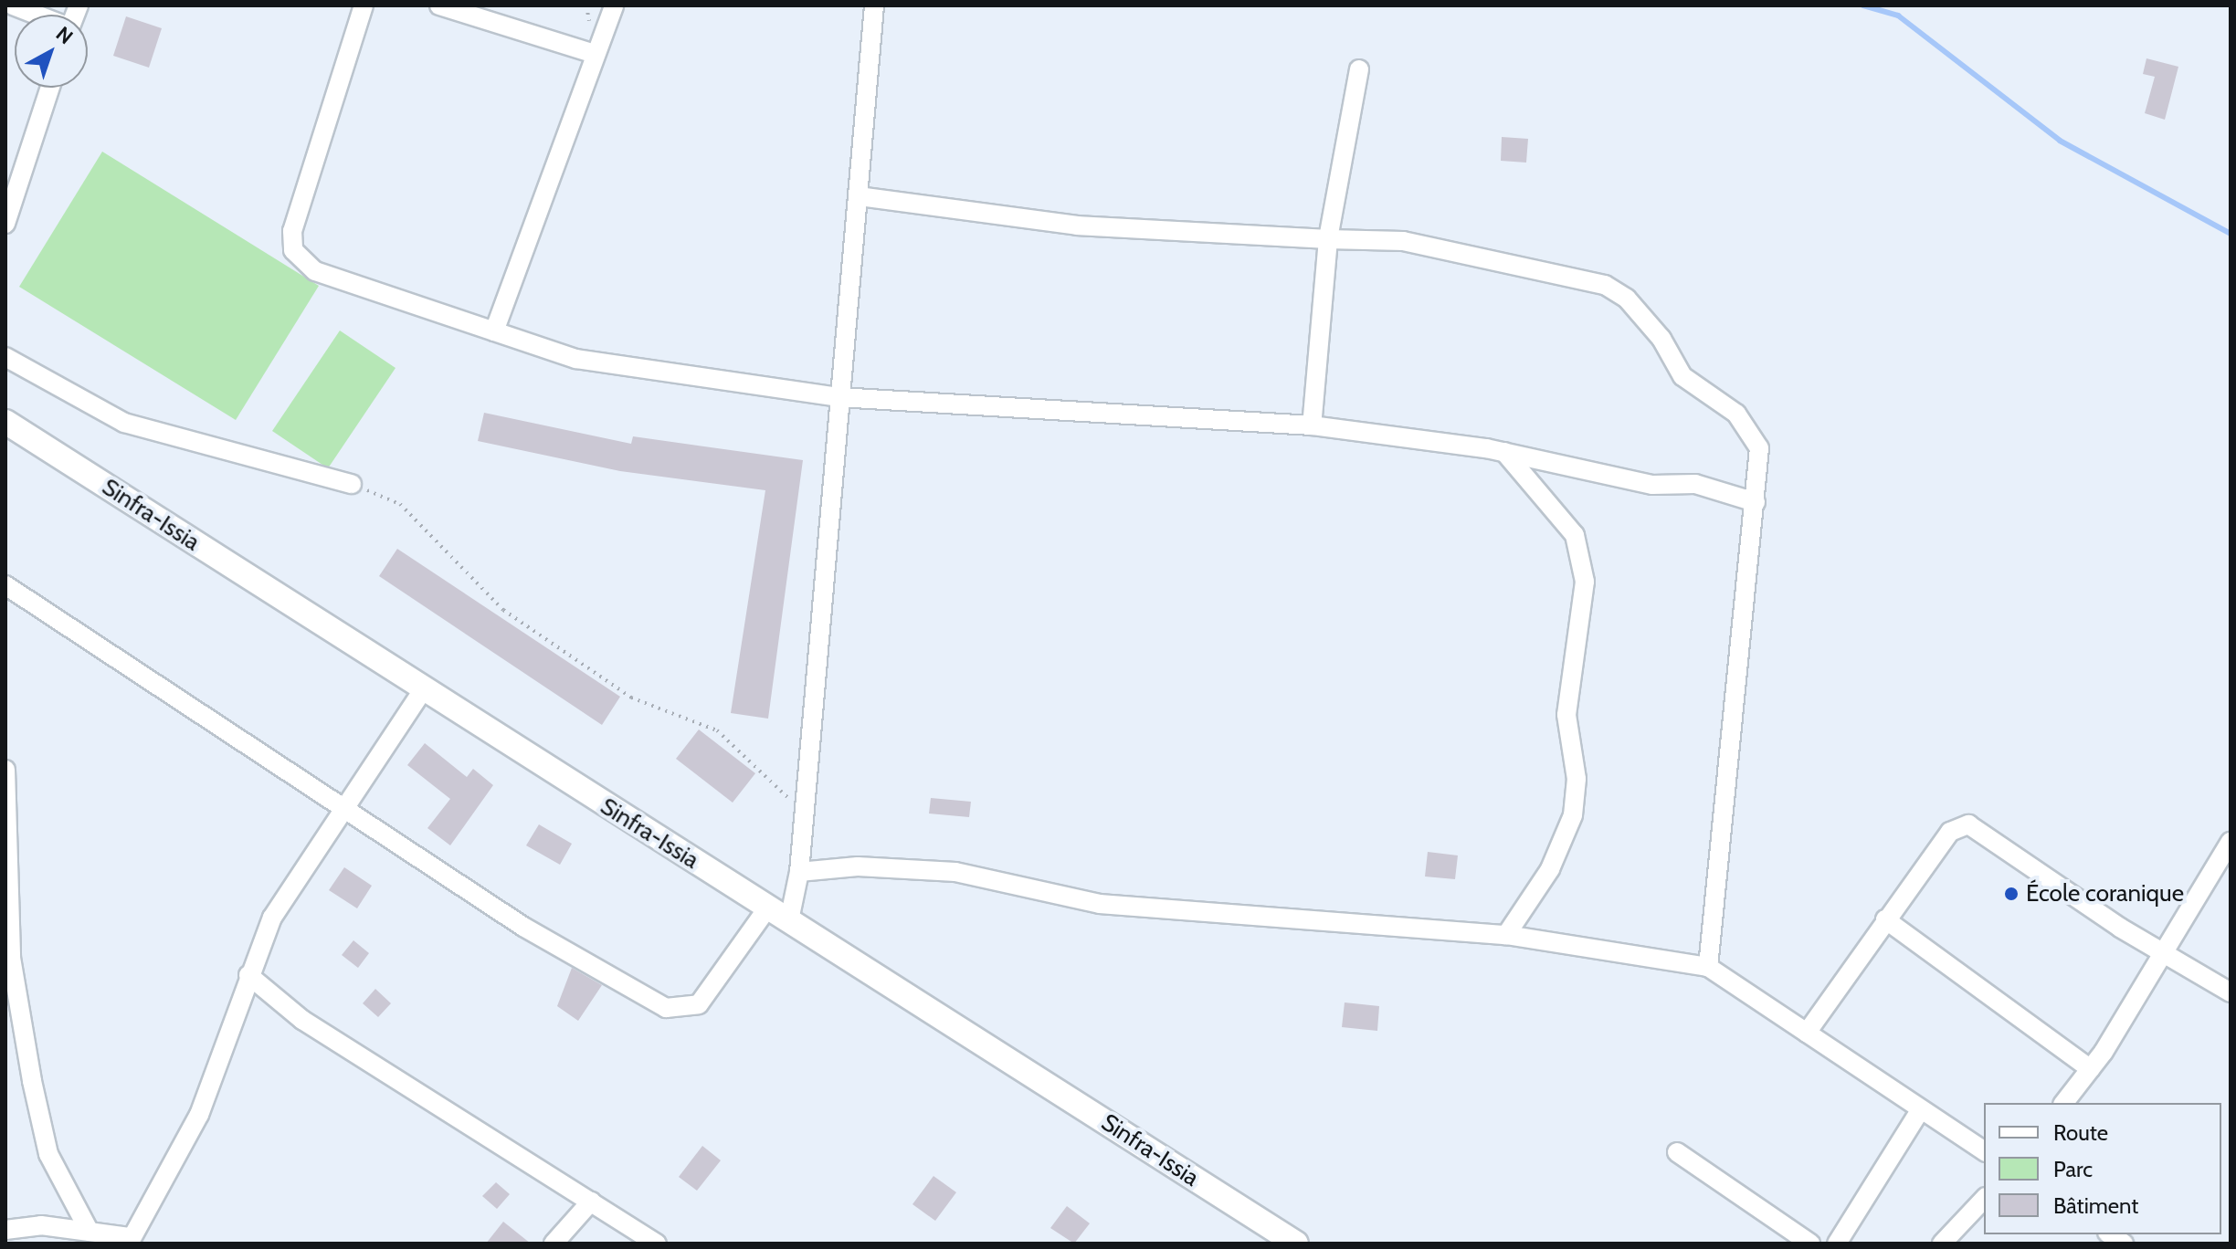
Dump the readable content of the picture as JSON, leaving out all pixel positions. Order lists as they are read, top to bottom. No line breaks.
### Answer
{"streets":{"main road":["Sinfra-Issia"]},"places":["École coranique"],"legend":["Route","Parc","Bâtiment"],"north":"top right"}
